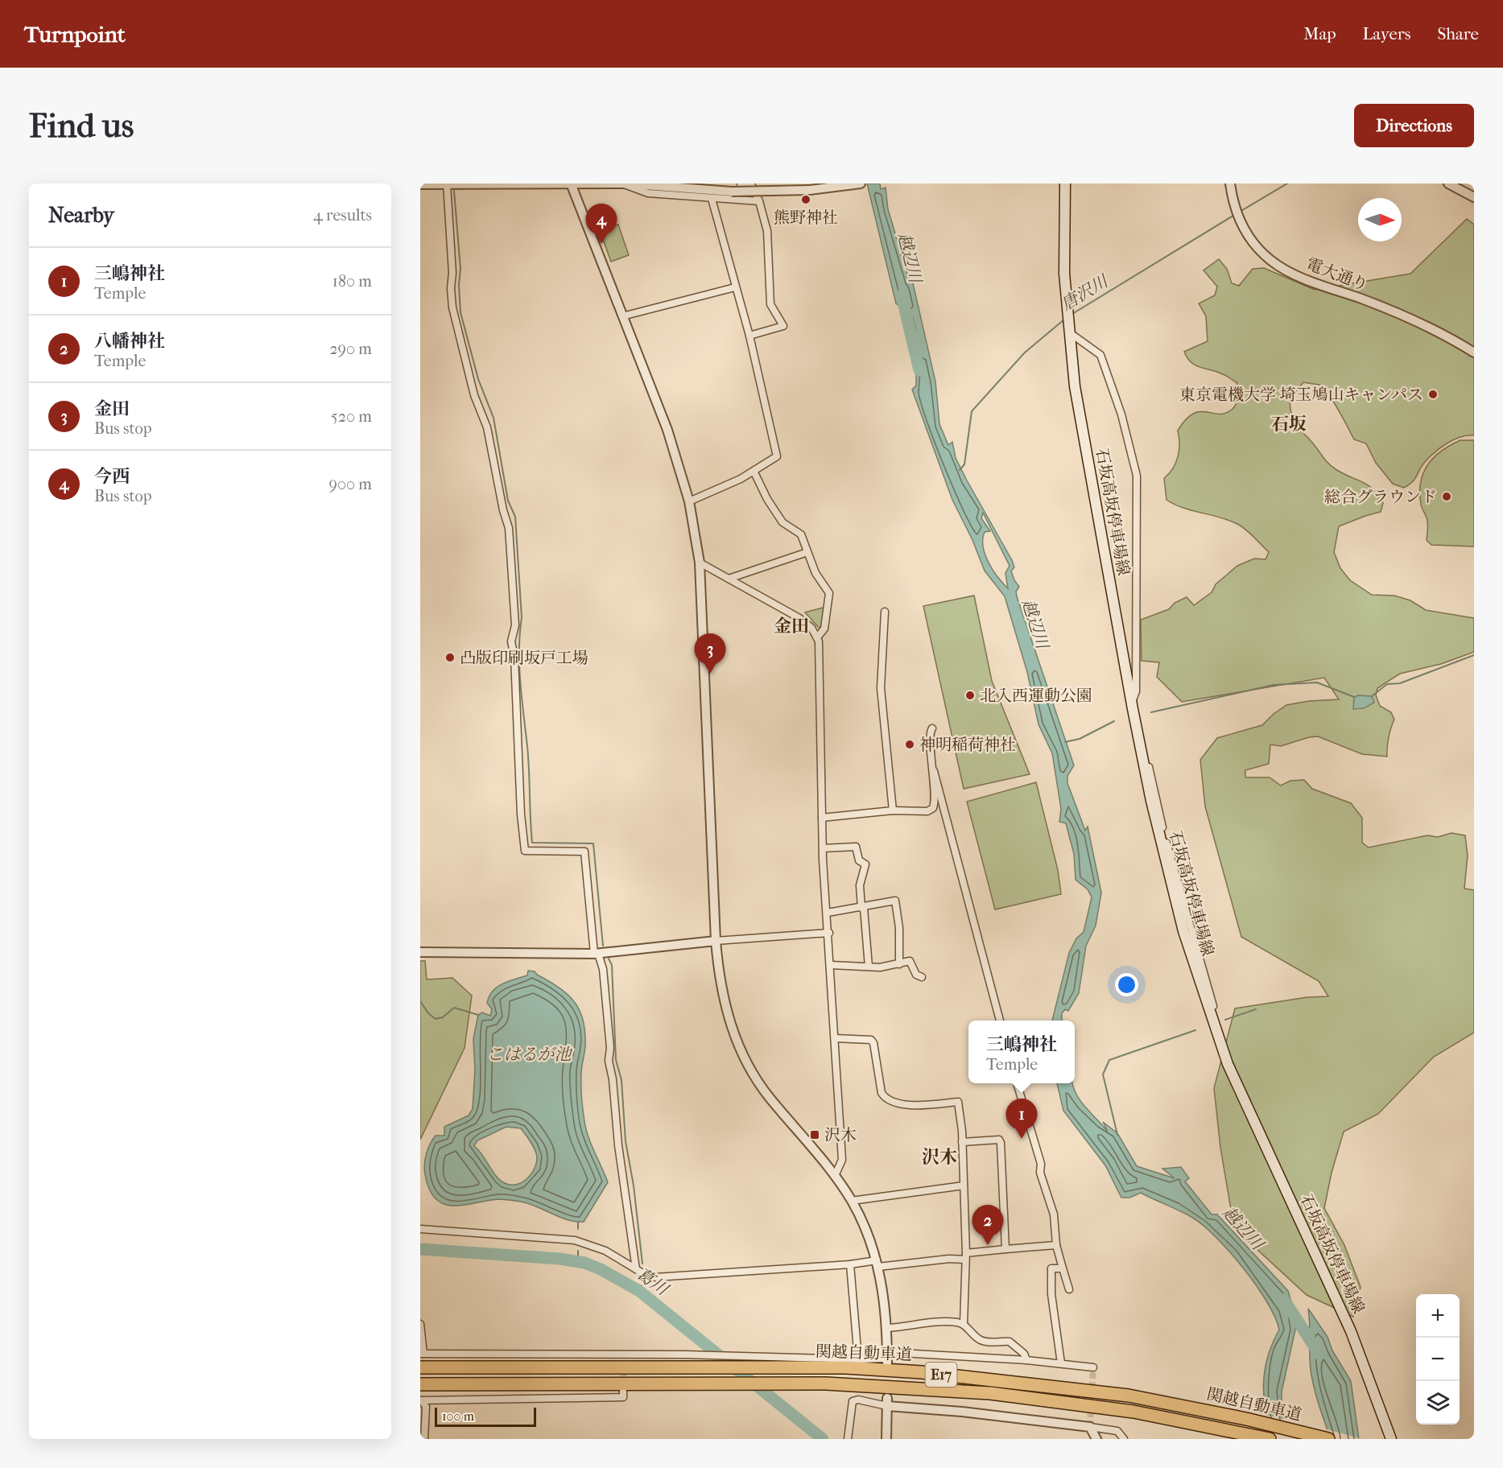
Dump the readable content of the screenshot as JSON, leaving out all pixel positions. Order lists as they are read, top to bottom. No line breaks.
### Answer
{"streets":{"highway":["関越自動車道","E17"],"main road":["石坂高坂停車場線"],"street":["電大通り"]},"districts":["石坂","金田","沢木"],"water":["越辺川","唐沢川","こはるが池","葛川"],"places":{"other":["熊野神社","東京電機大学 埼玉鳩山キャンパス","総合グラウンド","凸版印刷坂戸工場","北入西運動公園","神明稲荷神社"],"transit":["沢木"]},"scale_bar":"100 m","north":"right","page":{"header":"Turnpoint","nav":["Map","Layers","Share"],"buttons":"Directions","title":"Find us","heading":["Nearby","4 results"],"pins":["4","3","1","2"],"list":[{"mark":"1","name":"三嶋神社","note":"Temple","value":"180 m"},{"mark":"2","name":"八幡神社","note":"Temple","value":"290 m"},{"mark":"3","name":"金田","note":"Bus stop","value":"520 m"},{"mark":"4","name":"今西","note":"Bus stop","value":"900 m"}],"popup":["三嶋神社","Temple"],"map_buttons":["+","−"],"scale":"100 m"}}
